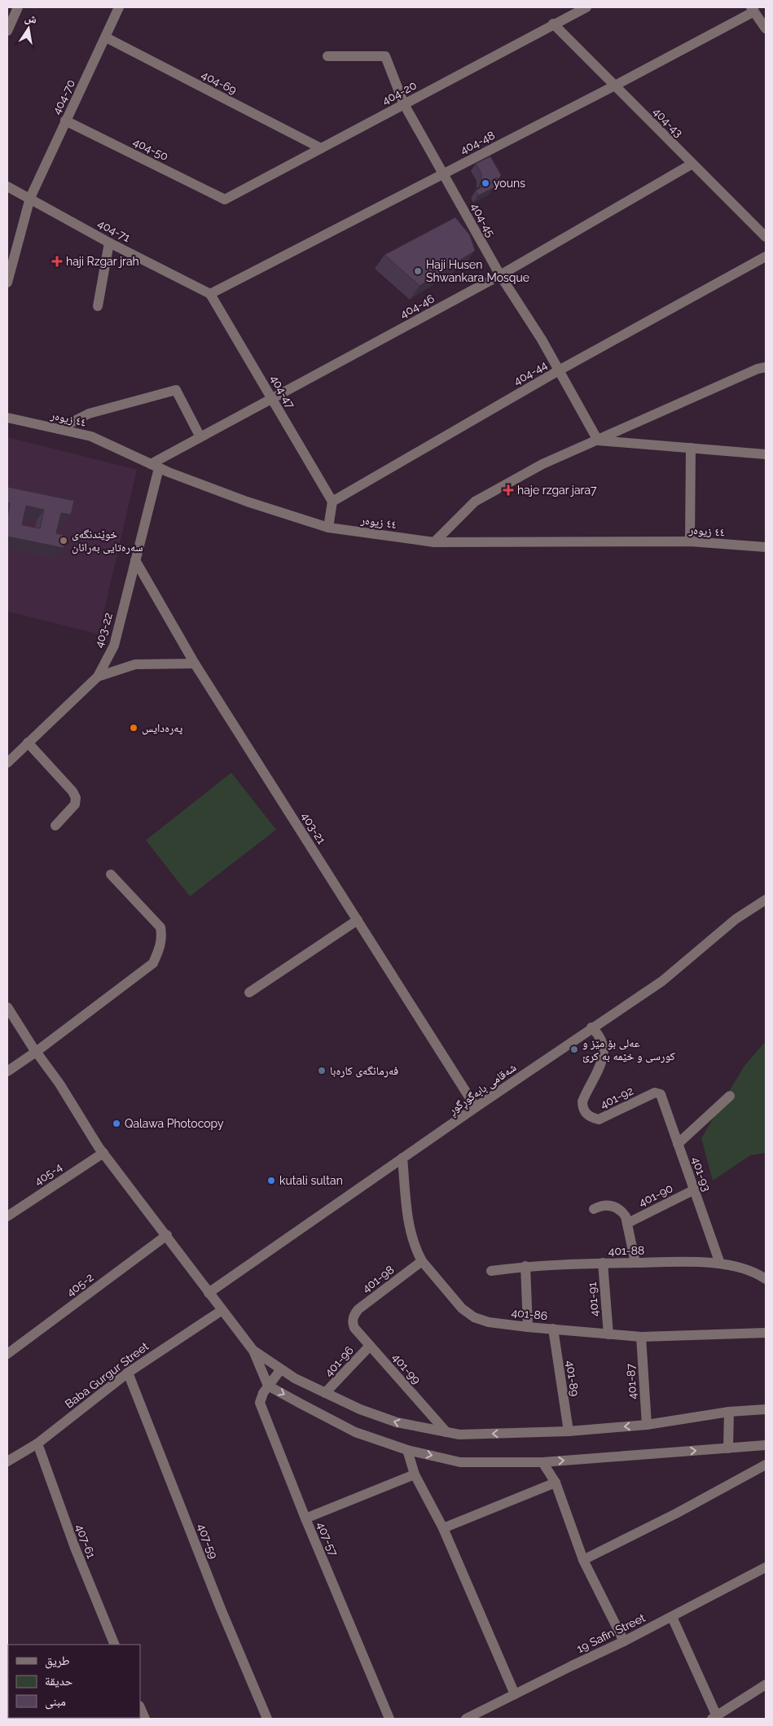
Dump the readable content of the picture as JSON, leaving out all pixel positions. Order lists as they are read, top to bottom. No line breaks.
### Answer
{"streets":{"street":["404-69","404-20","404-70","404-43","404-48","404-50","404-45","404-71","404-46","404-44","404-47","٤٤ زیوەر","403-22","403-21","شەقامی بابەگوڕگوڕ","401-92","405-4","401-93","401-90","401-88","401-98","405-2","401-91","401-86","401-96","401-99","Baba Gurgur Street","401-89","401-87","407-57","407-61","407-59","19 Safin Street"]},"crossings":[["404-69","404-20"],["404-69","404-70"],["404-20","404-43"],["404-20","404-50"],["404-20","404-45"],["404-70","404-50"],["404-70","404-71"],["404-43","404-48"],["404-43","404-46"],["404-48","404-45"],["404-48","404-71"],["404-48","404-47"],["404-45","404-46"],["404-45","404-44"],["404-71","404-47"],["404-46","404-47"],["404-46","٤٤ زیوەر"],["404-46","403-22"],["404-44","404-47"],["٤٤ زیوەر","403-22"],["403-22","403-21"],["403-21","شەقامی بابەگوڕگوڕ"],["شەقامی بابەگوڕگوڕ","401-92"],["شەقامی بابەگوڕگوڕ","401-86"],["401-92","401-93"],["401-93","401-90"],["401-93","401-88"],["401-88","401-91"],["401-98","401-86"],["401-98","401-99"],["401-91","401-86"],["401-86","401-89"],["401-86","401-87"],["401-96","401-99"],["Baba Gurgur Street","407-61"],["Baba Gurgur Street","407-59"]],"places":{"other":["youns","Haji Husen Shwankara Mosque","خوێندنگەی سەرەتایی بەرانان","پەرەدایس","عەلی بۆ مێز و کورسی و خێمە بە کرێ","فەرمانگەی کارەبا","Qalawa Photocopy","kutali sultan"],"health":["haji Rzgar jrah","haje rzgar jara7"]},"legend":["طريق","حديقة","مبنى"],"north":"top"}
